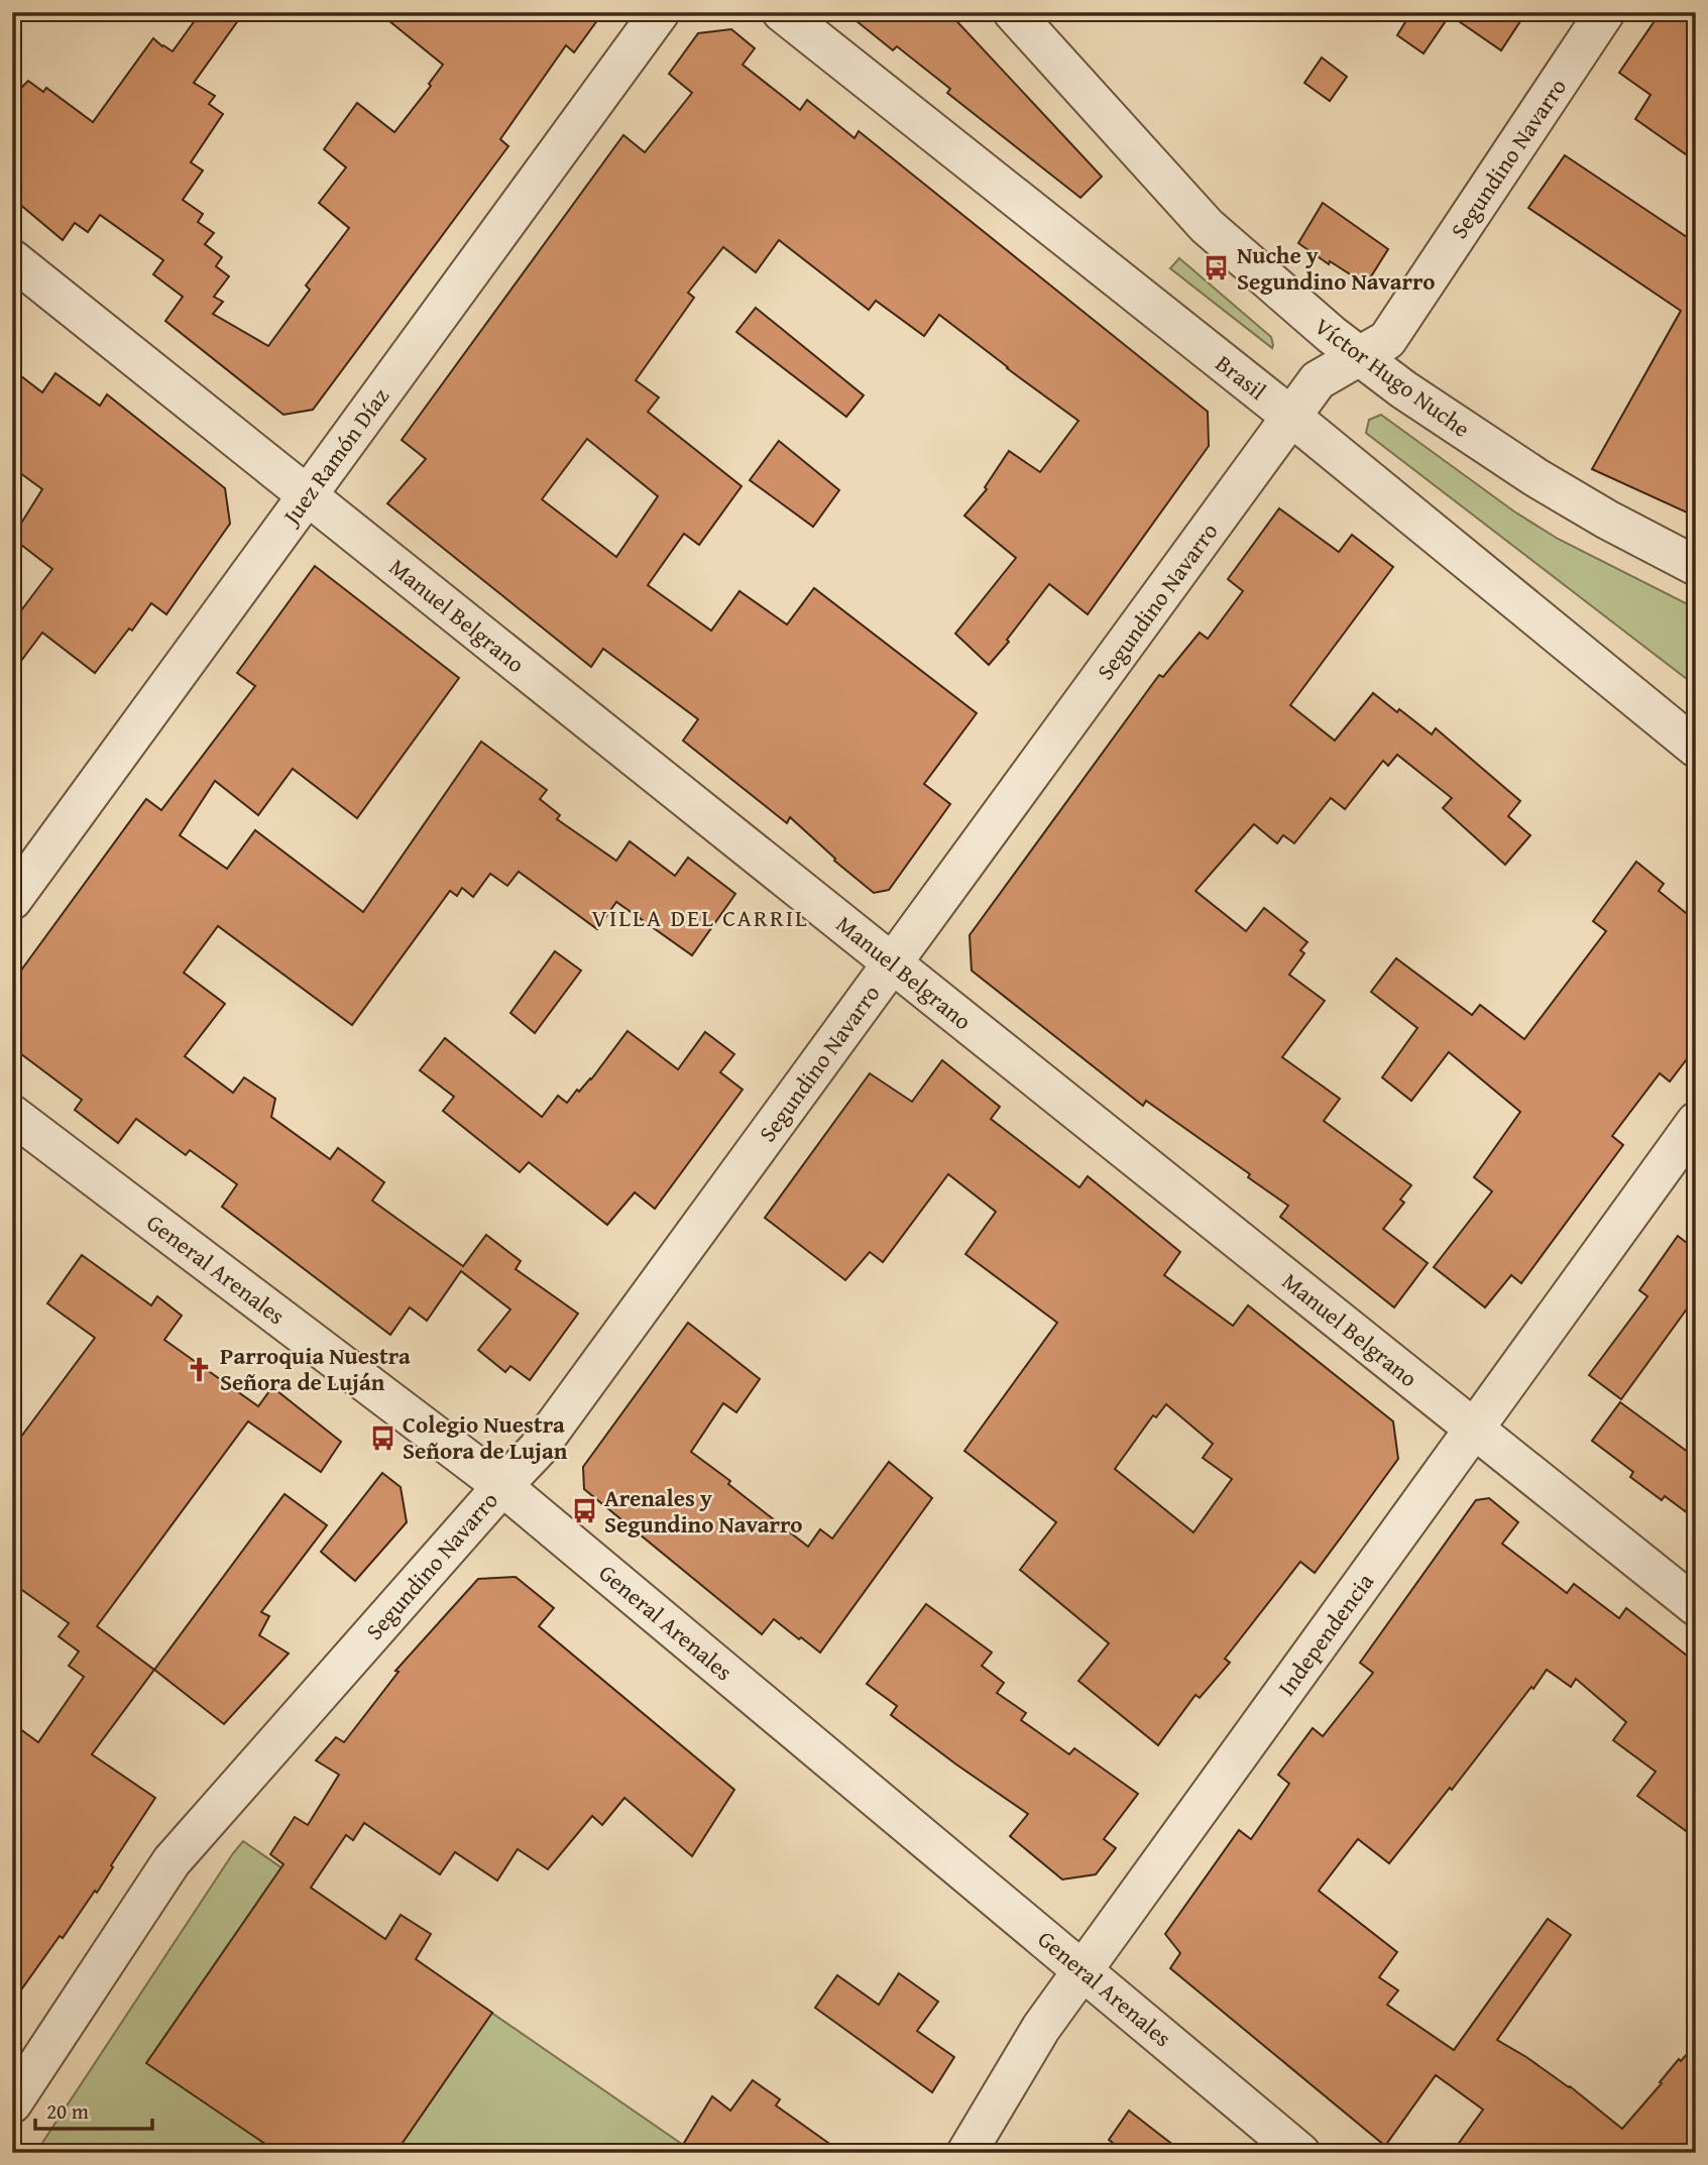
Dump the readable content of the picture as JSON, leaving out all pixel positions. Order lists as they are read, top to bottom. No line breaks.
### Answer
{"streets":{"street":["Segundino Navarro","Brasil","Víctor Hugo Nuche","Juez Ramón Díaz","Manuel Belgrano","General Arenales","Independencia"]},"crossings":[["Segundino Navarro","Brasil"],["Segundino Navarro","Víctor Hugo Nuche"],["Segundino Navarro","Manuel Belgrano"],["Segundino Navarro","General Arenales"],["Juez Ramón Díaz","Manuel Belgrano"],["Manuel Belgrano","Independencia"],["General Arenales","Independencia"]],"districts":["VILLA DEL CARRIL"],"places":{"bus stop":["Nuche y Segundino Navarro","Colegio Nuestra Señora de Lujan","Arenales y Segundino Navarro"],"church":["Parroquia Nuestra Señora de Luján"]},"scale_bar":"20 m"}
